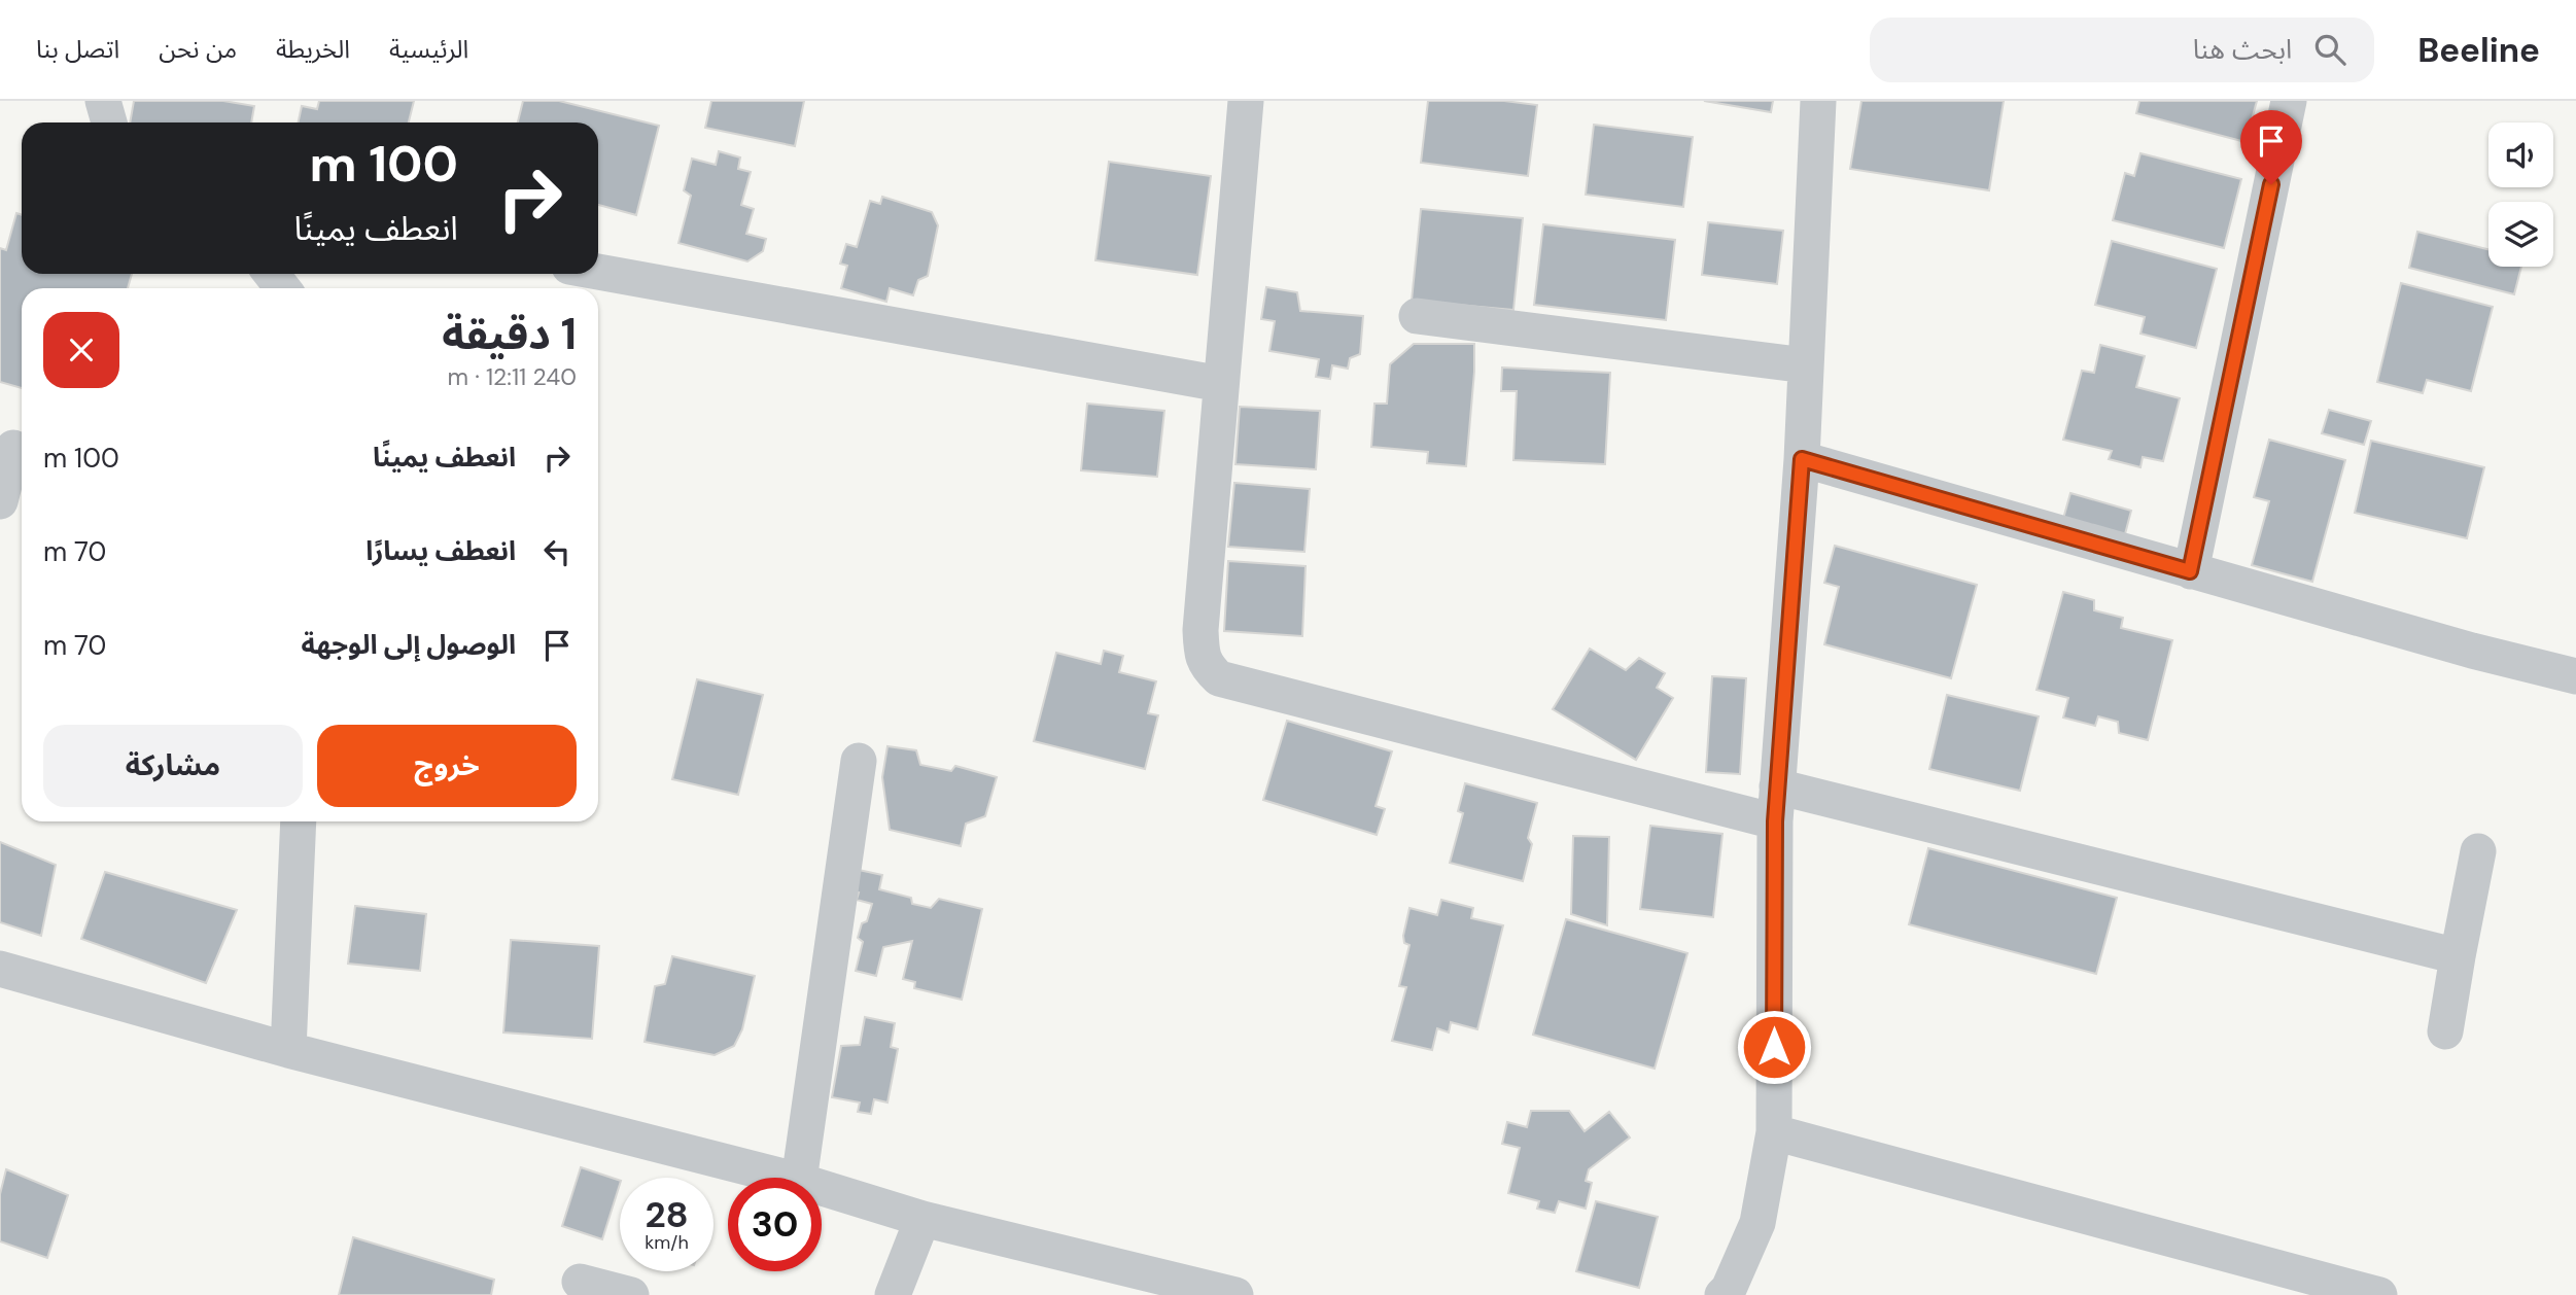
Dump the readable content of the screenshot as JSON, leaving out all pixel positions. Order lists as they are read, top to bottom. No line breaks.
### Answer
{"page":{"header":"Beeline","search":"ابحث هنا","nav":["الرئيسية","الخريطة","من نحن","اتصل بنا"],"turn":["100 m","انعطف يمينًا"],"heading":["1 دقيقة","240 m · 12:11"],"list":[{"name":"انعطف يمينًا","value":"100 m"},{"name":"انعطف يسارًا","value":"70 m"},{"name":"الوصول إلى الوجهة","value":"70 m"}],"buttons":["خروج","مشاركة"],"speed":"28 km/h","limit":"30"}}
